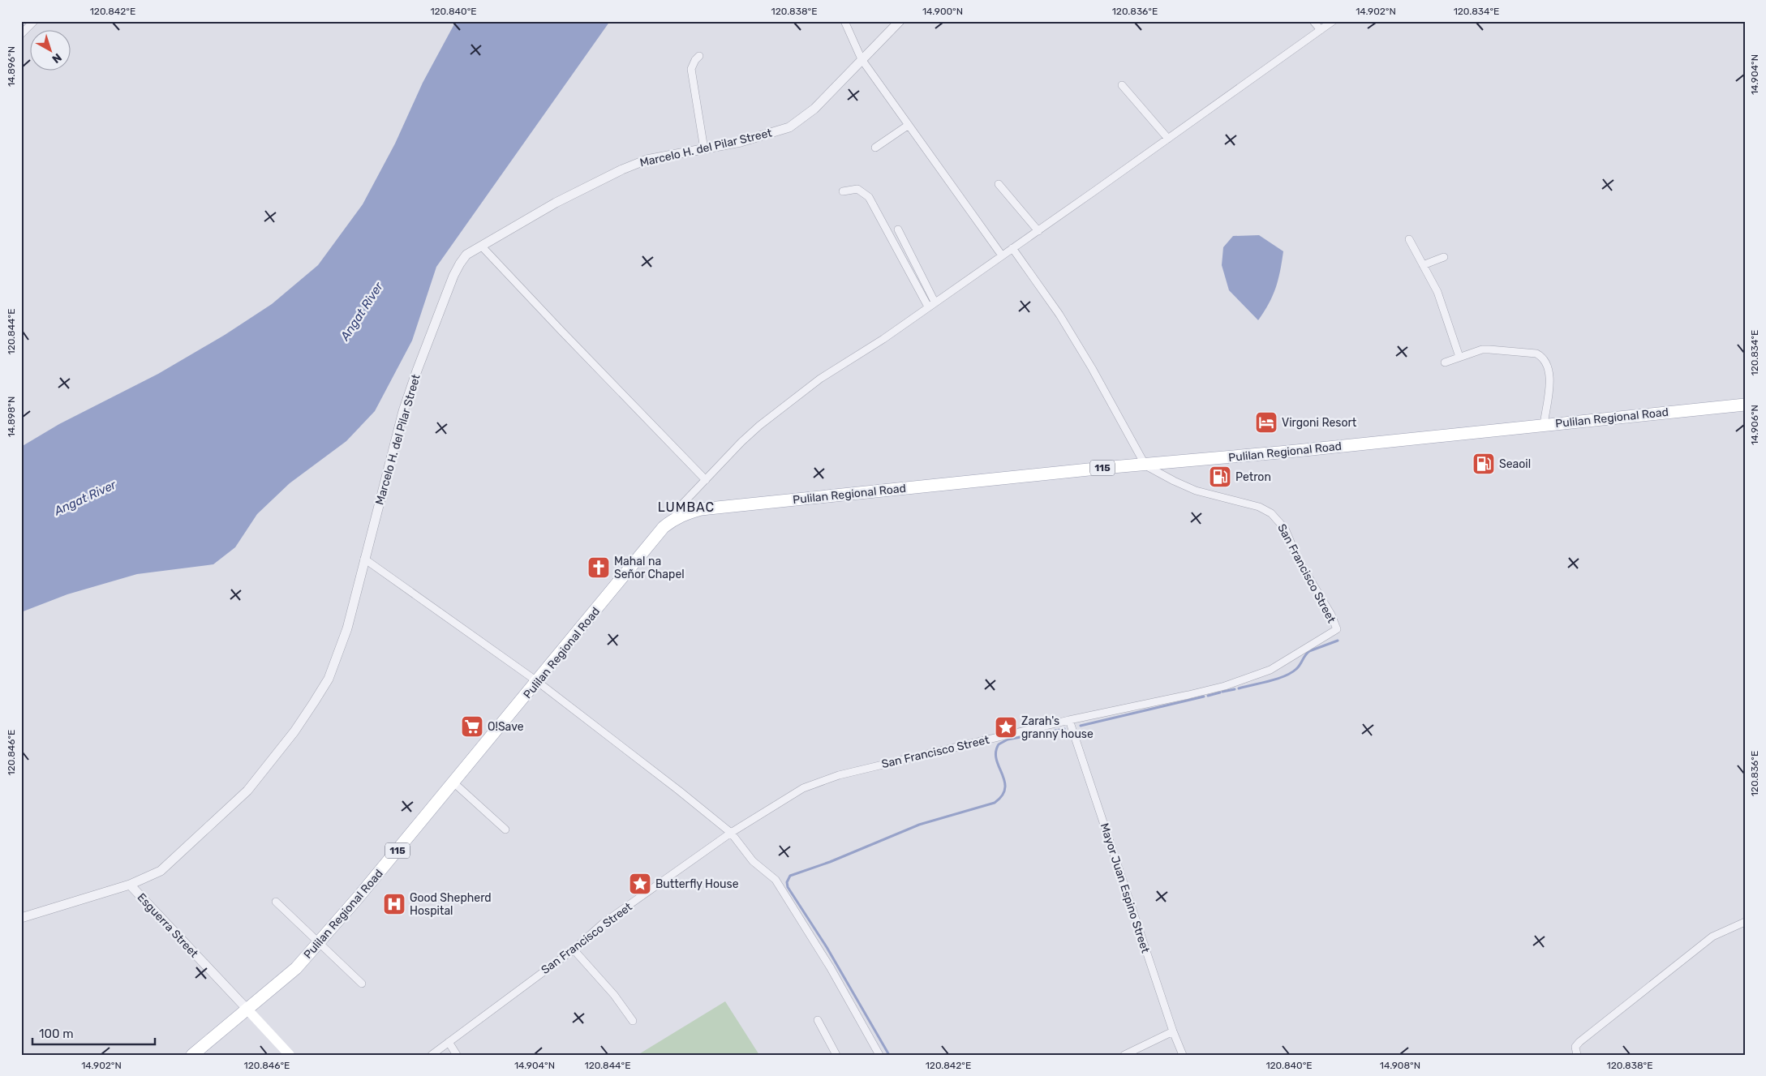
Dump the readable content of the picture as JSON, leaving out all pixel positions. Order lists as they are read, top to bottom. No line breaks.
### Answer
{"streets":{"main road":["Pulilan Regional Road","115","Esguerra Street"],"street":["Marcelo H. del Pilar Street","San Francisco Street","Mayor Juan Espino Street"]},"crossings":[["Marcelo H. del Pilar Street","Esguerra Street"],["Pulilan Regional Road","San Francisco Street"],["Pulilan Regional Road","Esguerra Street"],["San Francisco Street","Mayor Juan Espino Street"]],"districts":["LUMBAC"],"water":["Angat River"],"places":{"hotel":["Virgoni Resort"],"fuel station":["Seaoil","Petron"],"church":["Mahal na Señor Chapel"],"supermarket":["O!Save"],"place":["Zarah's granny house","Butterfly House"],"hospital":["Good Shepherd Hospital"]},"scale_bar":"100 m","north":"bottom right","coordinates":["120.842°E","120.840°E","120.838°E","14.900°N","120.836°E","14.902°N","120.834°E","14.896°N","14.904°N","120.844°E","14.898°N","14.906°N","120.846°E","14.908°N"]}
